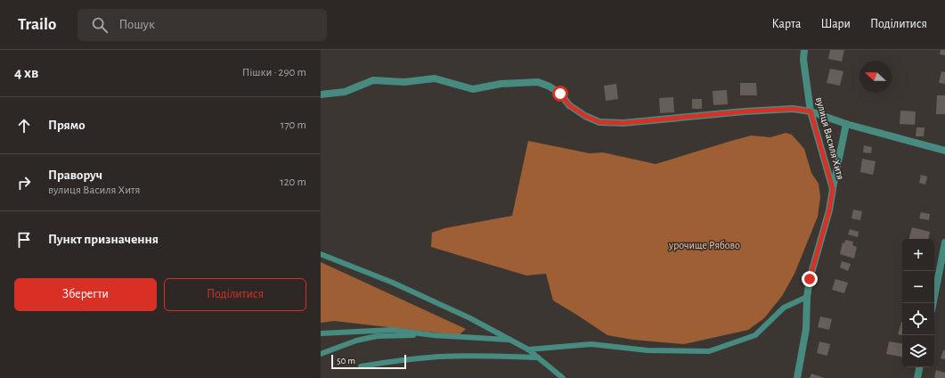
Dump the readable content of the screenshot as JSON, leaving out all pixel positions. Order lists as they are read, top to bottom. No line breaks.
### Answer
{"streets":{"street":["вулиця Василя Хитя"]},"parks":["урочище Рябово"],"scale_bar":"50 m","north":"left","page":{"header":"Trailo","search":"Пошук","nav":["Карта","Шари","Поділитися"],"heading":["4 хв","Пішки · 290 m"],"list":[["Прямо","170 m"],["Праворуч","вулиця Василя Хитя","120 m"],"Пункт призначення"],"map_buttons":["+","−"],"buttons":["Зберегти","Поділитися"],"scale":"50 m"}}
